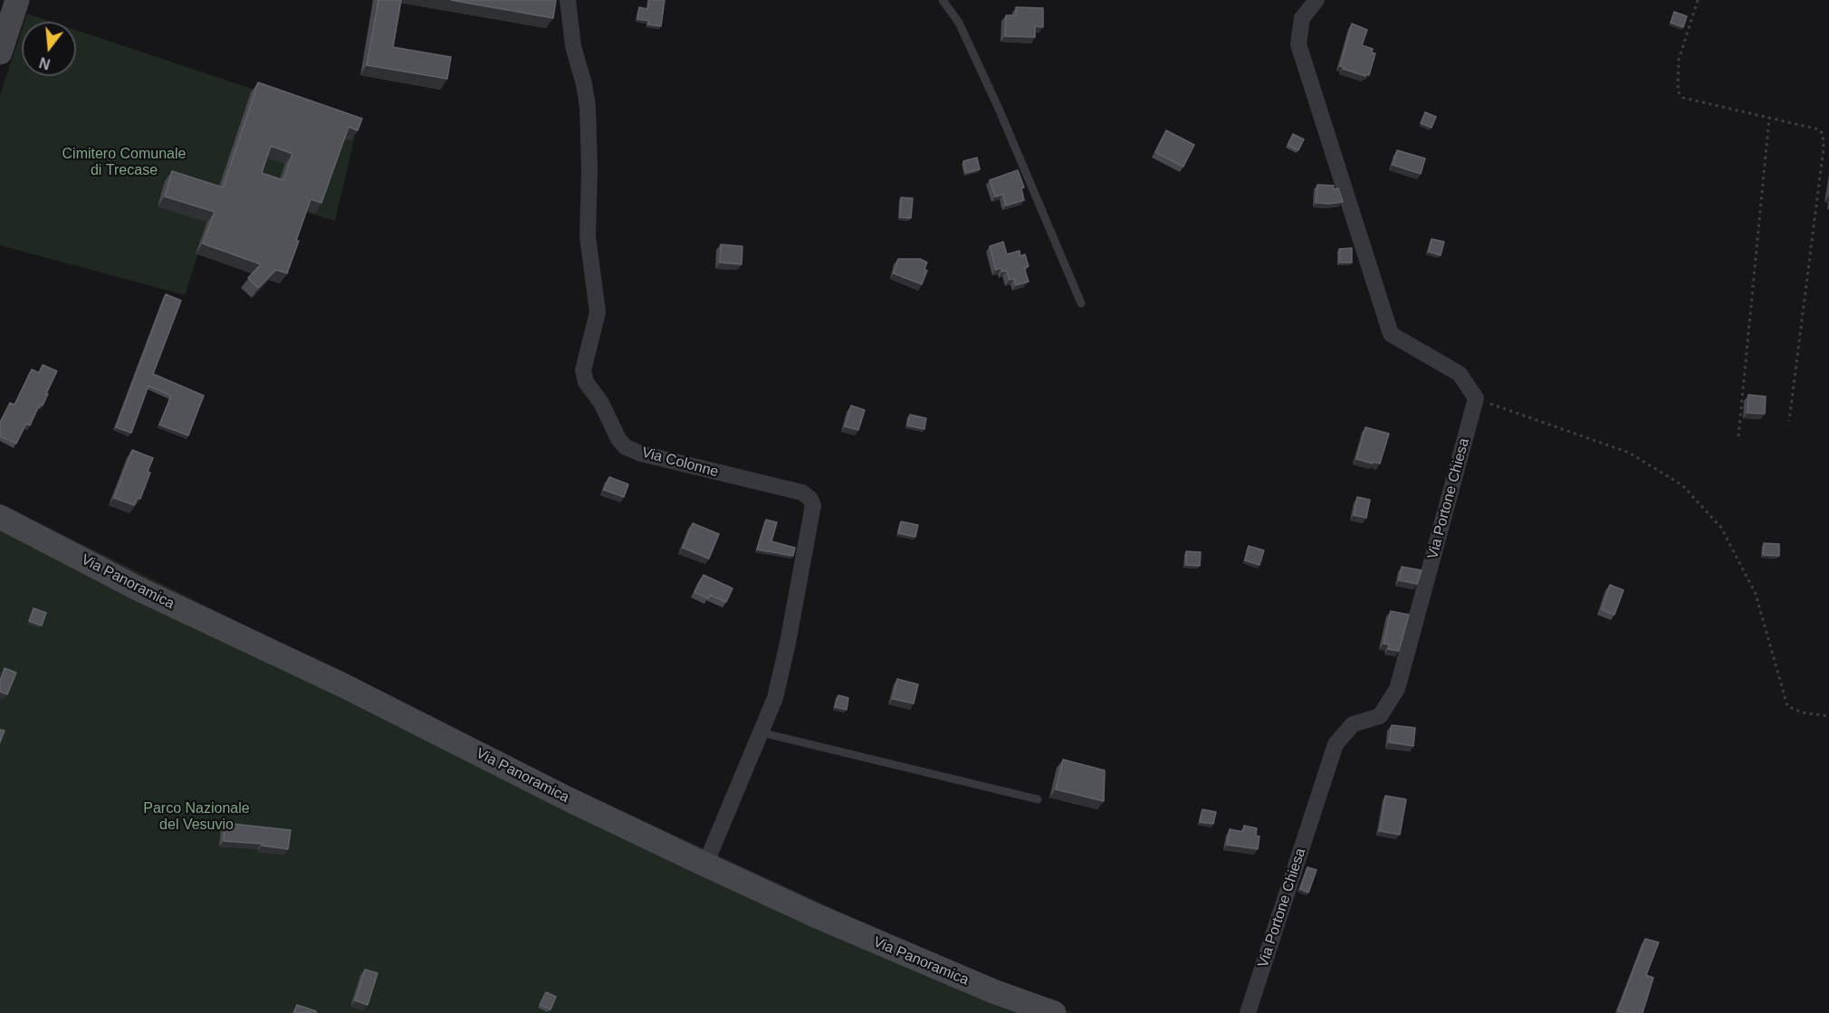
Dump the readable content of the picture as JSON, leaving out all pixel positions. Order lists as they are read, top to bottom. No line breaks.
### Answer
{"streets":{"street":["Via Colonne","Via Portone Chiesa","Via Panoramica"]},"crossings":[["Via Colonne","Via Panoramica"]],"parks":["Cimitero Comunale di Trecase","Parco Nazionale del Vesuvio"],"north":"bottom"}
